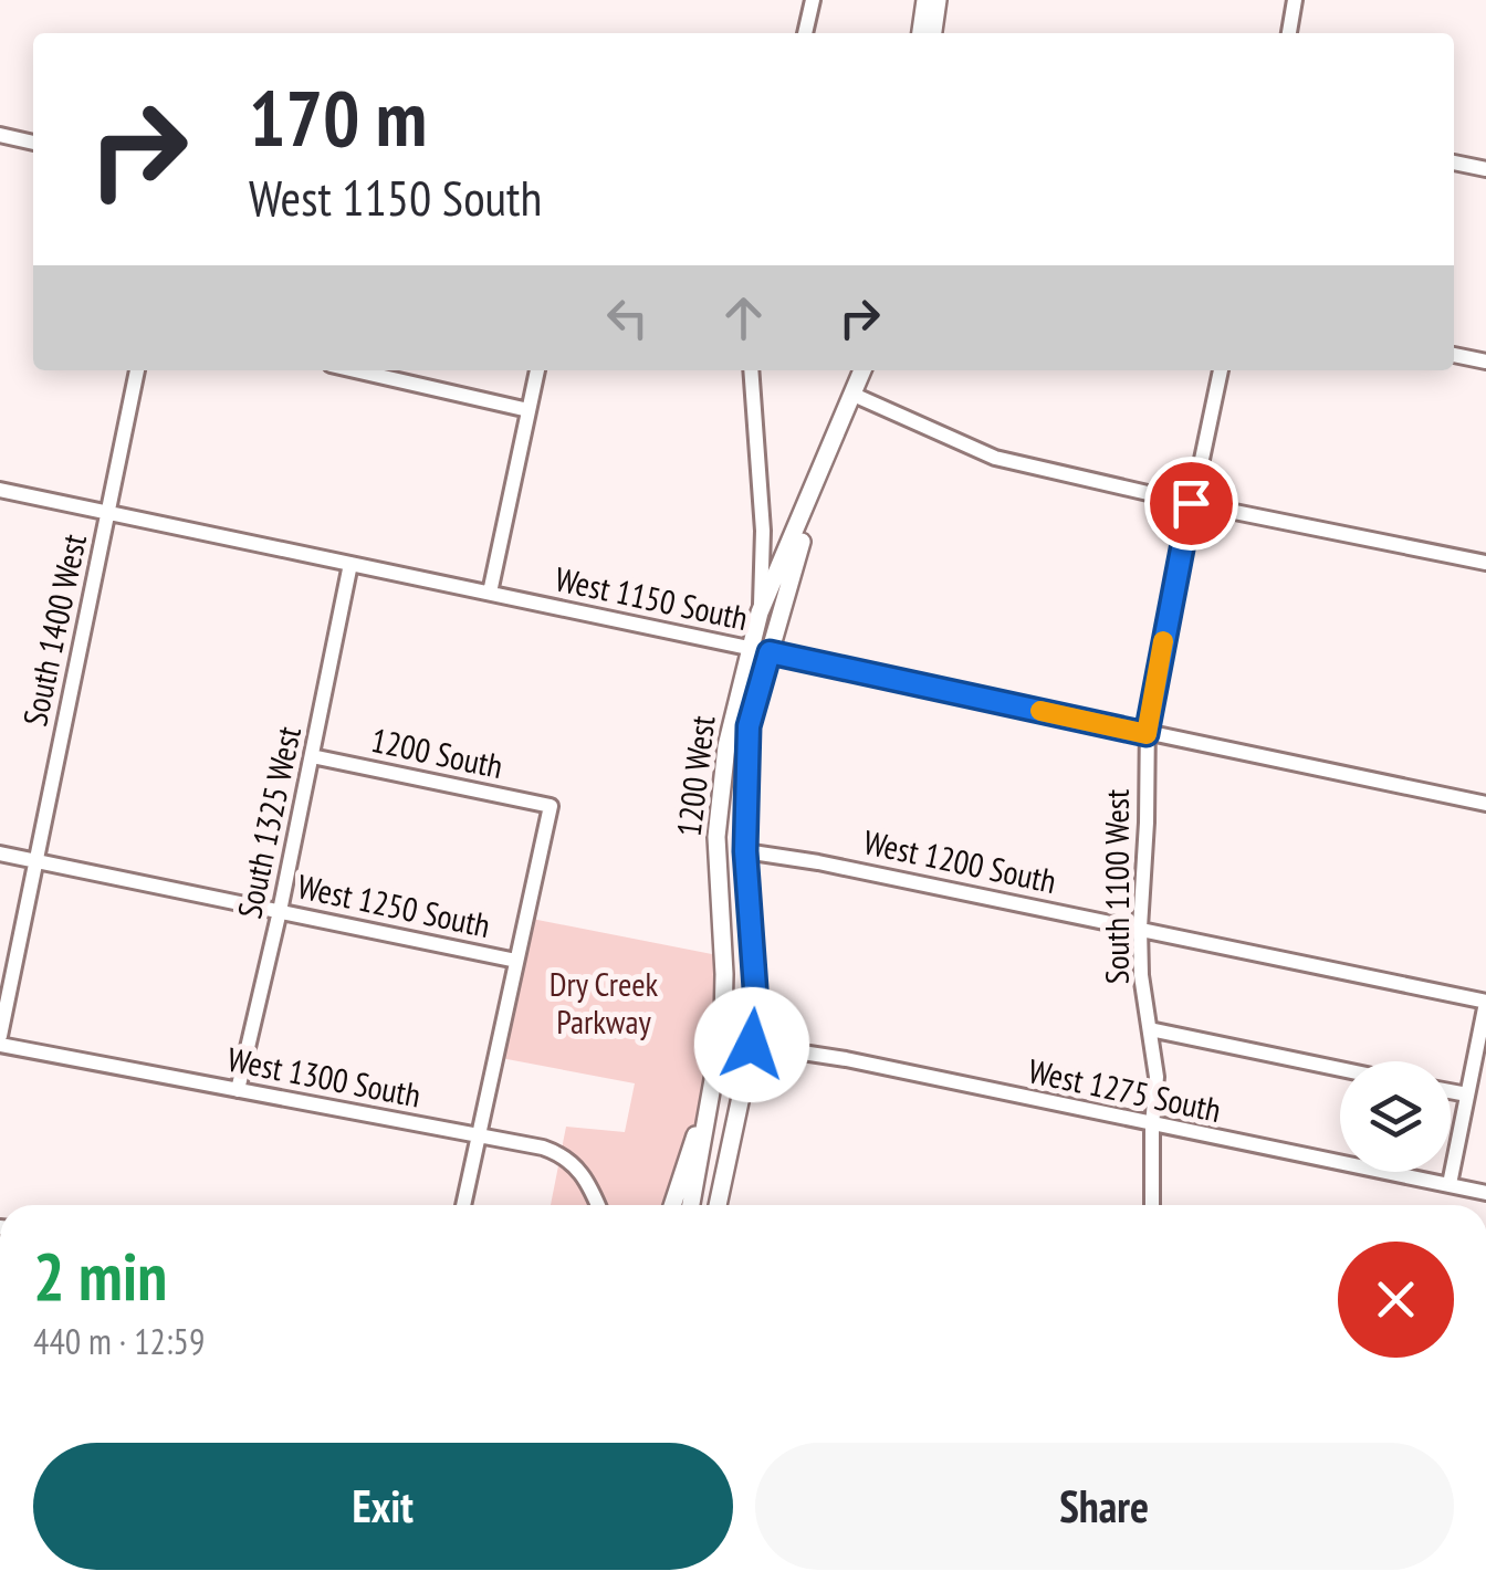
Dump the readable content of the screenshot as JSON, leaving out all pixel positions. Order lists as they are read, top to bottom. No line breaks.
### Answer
{"streets":{"street":["West 1150 South","South 1400 West","1200 South","1200 West","South 1325 West","West 1200 South","South 1100 West","West 1250 South","West 1300 South","West 1275 South"]},"crossings":[["West 1150 South","South 1400 West"],["West 1150 South","1200 West"],["West 1150 South","South 1325 West"],["West 1150 South","South 1100 West"],["South 1400 West","West 1250 South"],["1200 South","South 1325 West"],["1200 South","West 1250 South"],["1200 West","West 1200 South"],["1200 West","West 1275 South"],["South 1325 West","West 1250 South"],["South 1325 West","West 1300 South"],["West 1200 South","South 1100 West"],["South 1100 West","West 1275 South"]],"parks":["Dry Creek Parkway"],"page":{"turn":["170 m","West 1150 South"],"heading":["2 min","440 m · 12:59"],"buttons":["Exit","Share"]}}
